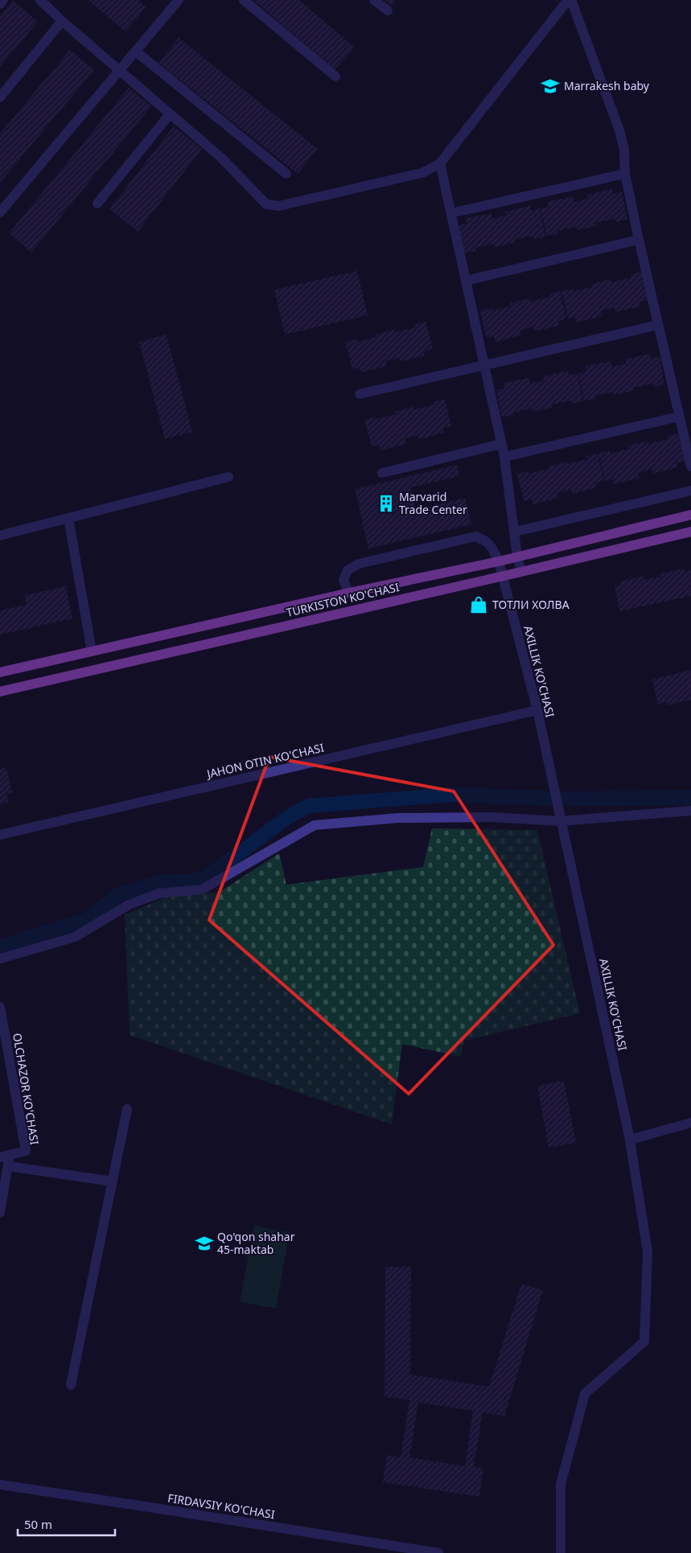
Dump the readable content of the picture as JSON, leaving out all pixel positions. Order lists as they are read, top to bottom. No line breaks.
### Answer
{"streets":{"main road":["TURKISTON KO'CHASI"],"street":["AXILLIK KO'CHASI","JAHON OTIN KO'CHASI","OLCHAZOR KO'CHASI","FIRDAVSIY KO'CHASI"]},"crossings":[["TURKISTON KO'CHASI","AXILLIK KO'CHASI"],["AXILLIK KO'CHASI","JAHON OTIN KO'CHASI"]],"places":{"school or university":["Marrakesh baby","Qo'qon shahar 45-maktab"],"building":["Marvarid Trade Center"],"shop":["ТОТЛИ ХОЛВА"]},"scale_bar":"50 m"}
